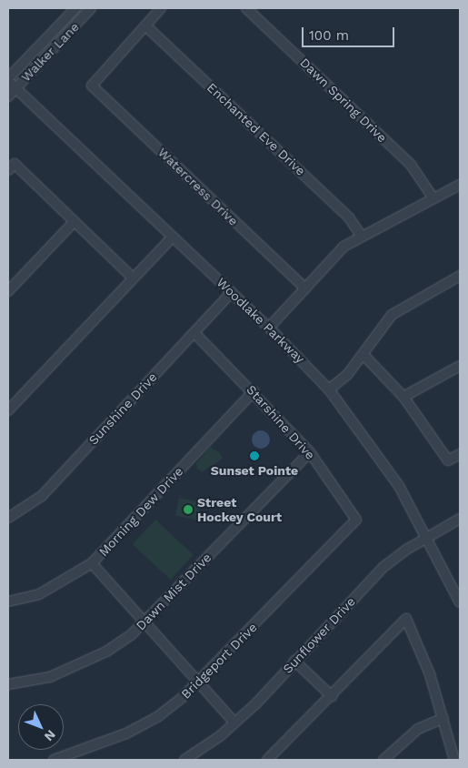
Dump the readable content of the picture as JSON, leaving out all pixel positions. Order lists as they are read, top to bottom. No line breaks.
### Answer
{"streets":{"street":["Walker Lane","Dawn Spring Drive","Enchanted Eve Drive","Watercress Drive","Woodlake Parkway","Sunshine Drive","Starshine Drive","Morning Dew Drive","Dawn Mist Drive","Sunflower Drive","Bridgeport Drive"]},"crossings":[["Walker Lane","Woodlake Parkway"],["Enchanted Eve Drive","Watercress Drive"],["Woodlake Parkway","Sunshine Drive"],["Woodlake Parkway","Sunflower Drive"],["Sunshine Drive","Starshine Drive"],["Starshine Drive","Morning Dew Drive"],["Starshine Drive","Dawn Mist Drive"],["Starshine Drive","Bridgeport Drive"]],"places":["Sunset Pointe","Street Hockey Court"],"scale_bar":"100 m","north":"bottom right"}
